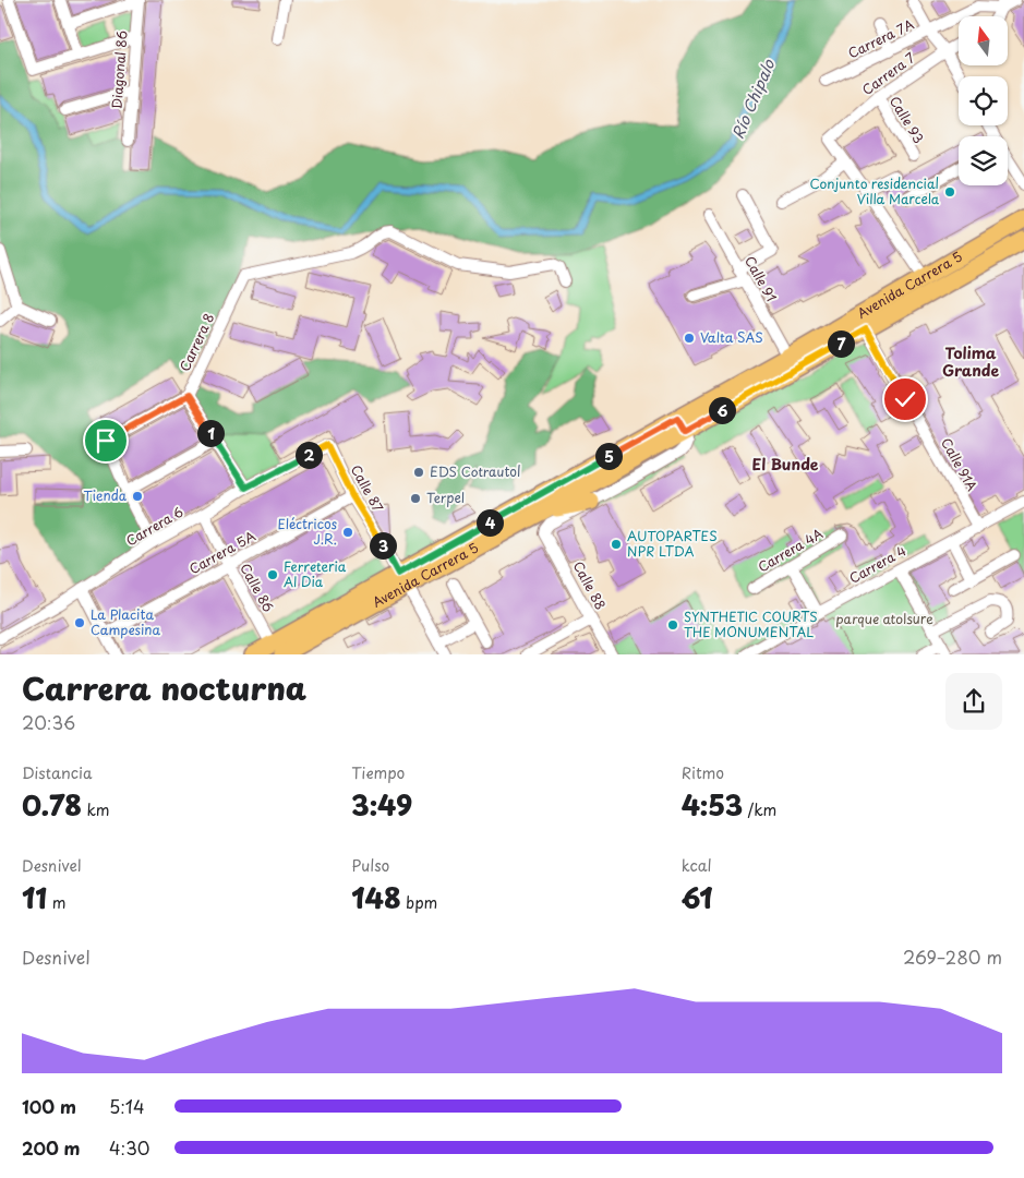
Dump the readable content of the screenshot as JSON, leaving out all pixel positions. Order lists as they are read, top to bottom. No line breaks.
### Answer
{"streets":{"main road":["Avenida Carrera 5"],"street":["Carrera 7A","Diagonal 86","Carrera 7","Calle 93","Calle 91","Carrera 8","Calle 91A","Calle 87","Carrera 6","Carrera 4A","Carrera 5A","Carrera 4","Calle 88","Calle 86"]},"crossings":[["Carrera 7","Calle 93"],["Calle 91","Avenida Carrera 5"],["Avenida Carrera 5","Calle 91A"],["Avenida Carrera 5","Calle 87"],["Avenida Carrera 5","Calle 86"],["Calle 91A","Carrera 4"],["Calle 87","Carrera 6"],["Calle 87","Carrera 5A"],["Carrera 6","Calle 86"],["Carrera 5A","Calle 86"]],"districts":["Tolima Grande","El Bunde"],"water":["Río Chipalo"],"parks":["parque atolsure"],"places":["Conjunto residencial Villa Marcela","Valta SAS","EDS Cotrautol","Tienda","Terpel","Eléctricos J.R.","AUTOPARTES NPR LTDA","Ferreteria Al Dia","La Placita Campesina","SYNTHETIC COURTS THE MONUMENTAL"],"north":"top","page":{"pins":["7","6","1","2","5","4","3"],"heading":["Carrera nocturna","20:36"],"stats":[["Distancia","0.78 km"],["Tiempo","3:49"],["Ritmo","4:53 /km"],["Desnivel","11 m"],["Pulso","148 bpm"],["kcal","61"]],"chart":["Desnivel","269–280 m"],"list":[{"name":"100 m","note":"5:14"},{"name":"200 m","note":"4:30"}]}}
